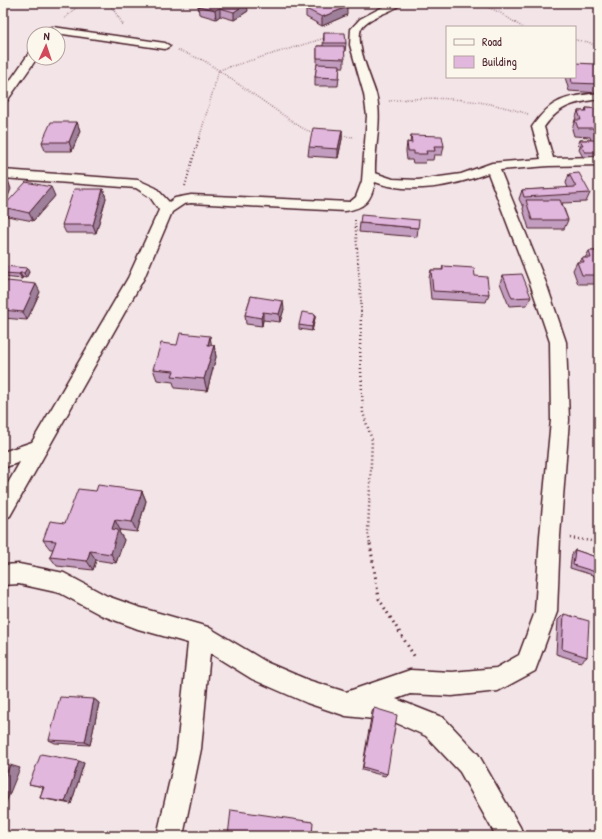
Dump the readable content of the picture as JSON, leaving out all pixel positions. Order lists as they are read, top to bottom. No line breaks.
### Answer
{"legend":["Road","Building"],"north":"top"}
